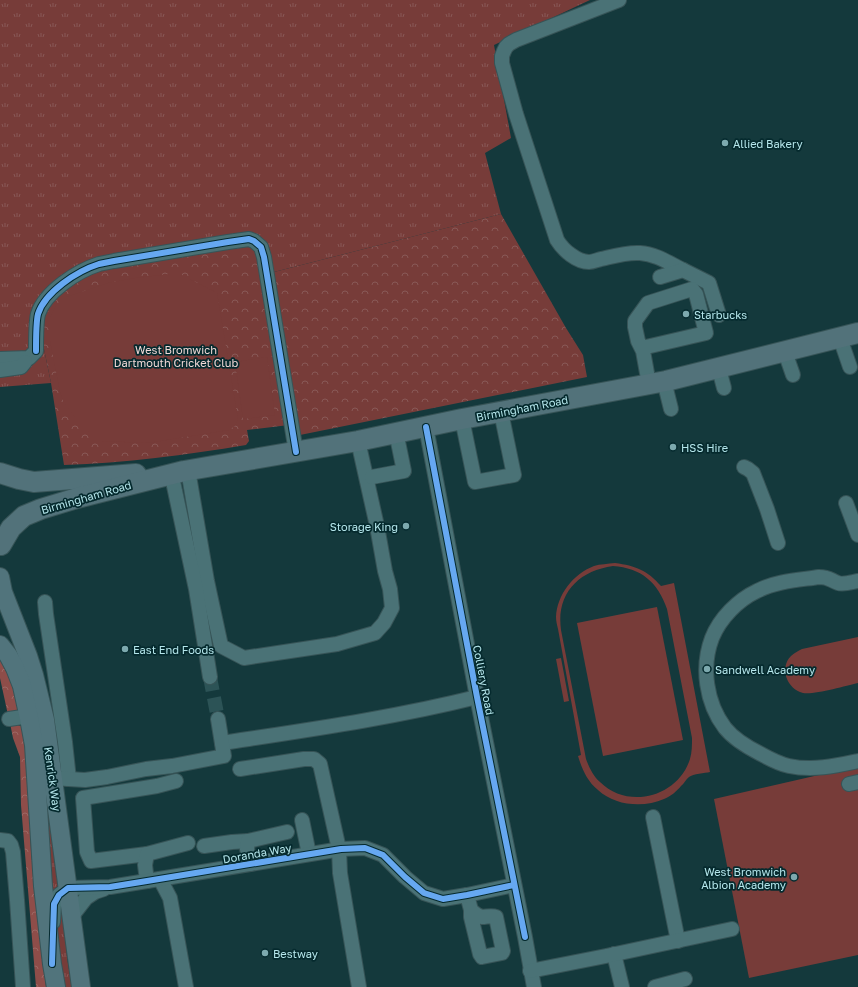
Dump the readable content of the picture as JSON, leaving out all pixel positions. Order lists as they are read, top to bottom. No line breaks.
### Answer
{"streets":{"highway":["Birmingham Road"],"main road":["Kenrick Way"],"street":["Colliery Road","Doranda Way"]},"crossings":[["Birmingham Road","Colliery Road"],["Colliery Road","Doranda Way"],["Kenrick Way","Doranda Way"]],"parks":["West Bromwich Dartmouth Cricket Club"],"places":["Allied Bakery","Starbucks","HSS Hire","Storage King","East End Foods","Sandwell Academy","West Bromwich Albion Academy","Bestway"]}
